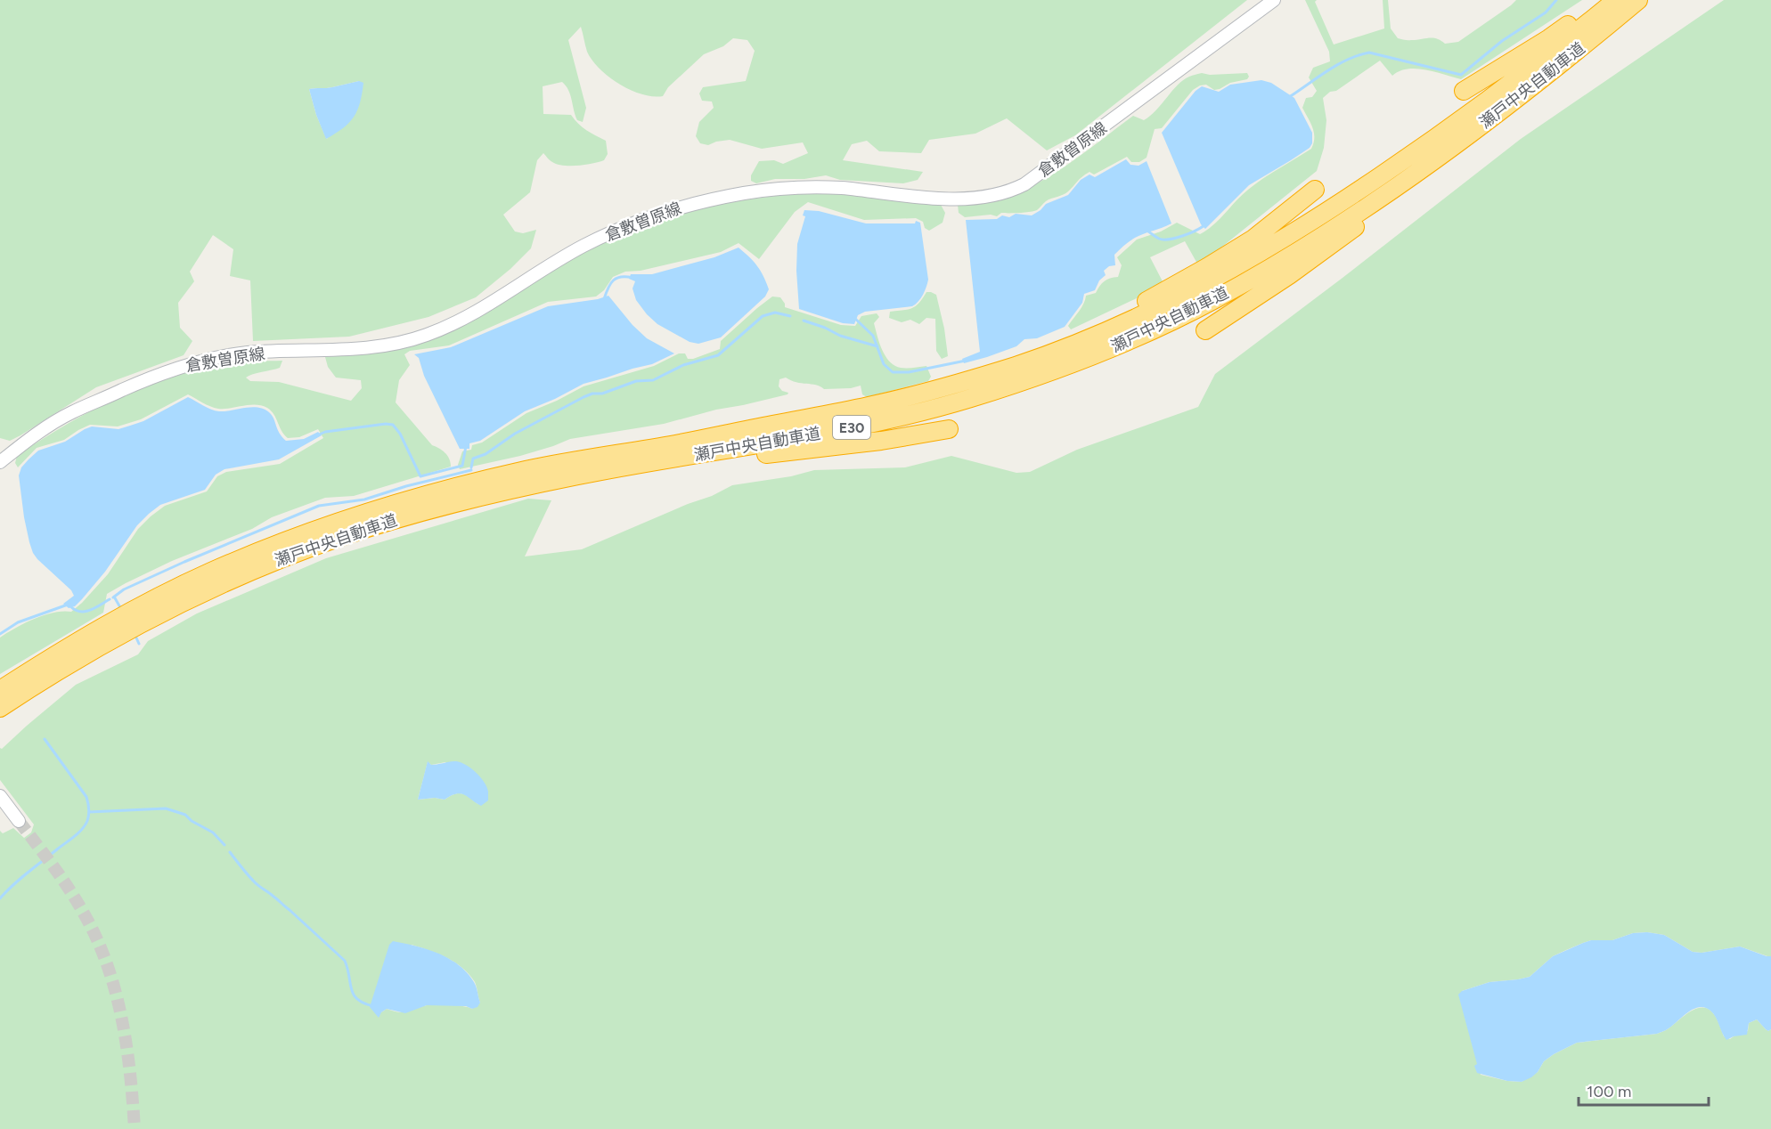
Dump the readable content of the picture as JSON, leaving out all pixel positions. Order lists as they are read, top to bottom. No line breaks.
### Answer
{"streets":{"highway":["瀬戸中央自動車道","E30"],"street":["倉敷曽原線"]},"scale_bar":"100 m"}
